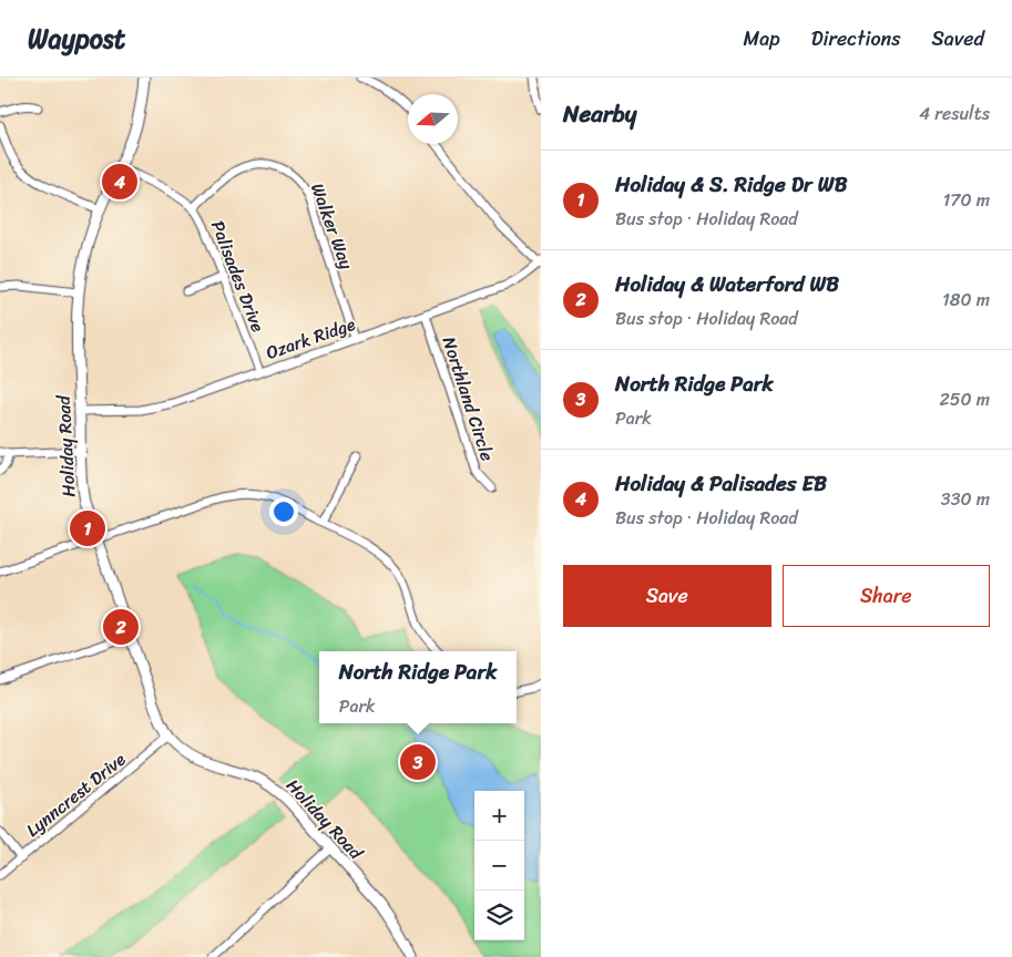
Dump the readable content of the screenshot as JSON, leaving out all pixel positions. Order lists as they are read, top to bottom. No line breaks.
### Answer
{"streets":{"street":["Walker Way","Palisades Drive","Ozark Ridge","Northland Circle","Holiday Road","Lynncrest Drive"]},"crossings":[["Walker Way","Palisades Drive"],["Walker Way","Ozark Ridge"],["Palisades Drive","Ozark Ridge"],["Palisades Drive","Holiday Road"],["Ozark Ridge","Northland Circle"],["Ozark Ridge","Holiday Road"],["Holiday Road","Lynncrest Drive"]],"north":"left","page":{"header":"Waypost","nav":["Map","Directions","Saved"],"heading":["Nearby","4 results"],"list":[{"mark":"1","name":"Holiday & S. Ridge Dr WB","note":"Bus stop · Holiday Road","value":"170 m"},{"mark":"2","name":"Holiday & Waterford WB","note":"Bus stop · Holiday Road","value":"180 m"},{"mark":"3","name":"North Ridge Park","note":"Park","value":"250 m"},{"mark":"4","name":"Holiday & Palisades EB","note":"Bus stop · Holiday Road","value":"330 m"}],"pins":["4","1","2","3"],"buttons":["Save","Share"],"popup":["North Ridge Park","Park"],"map_buttons":["+","−"]}}
